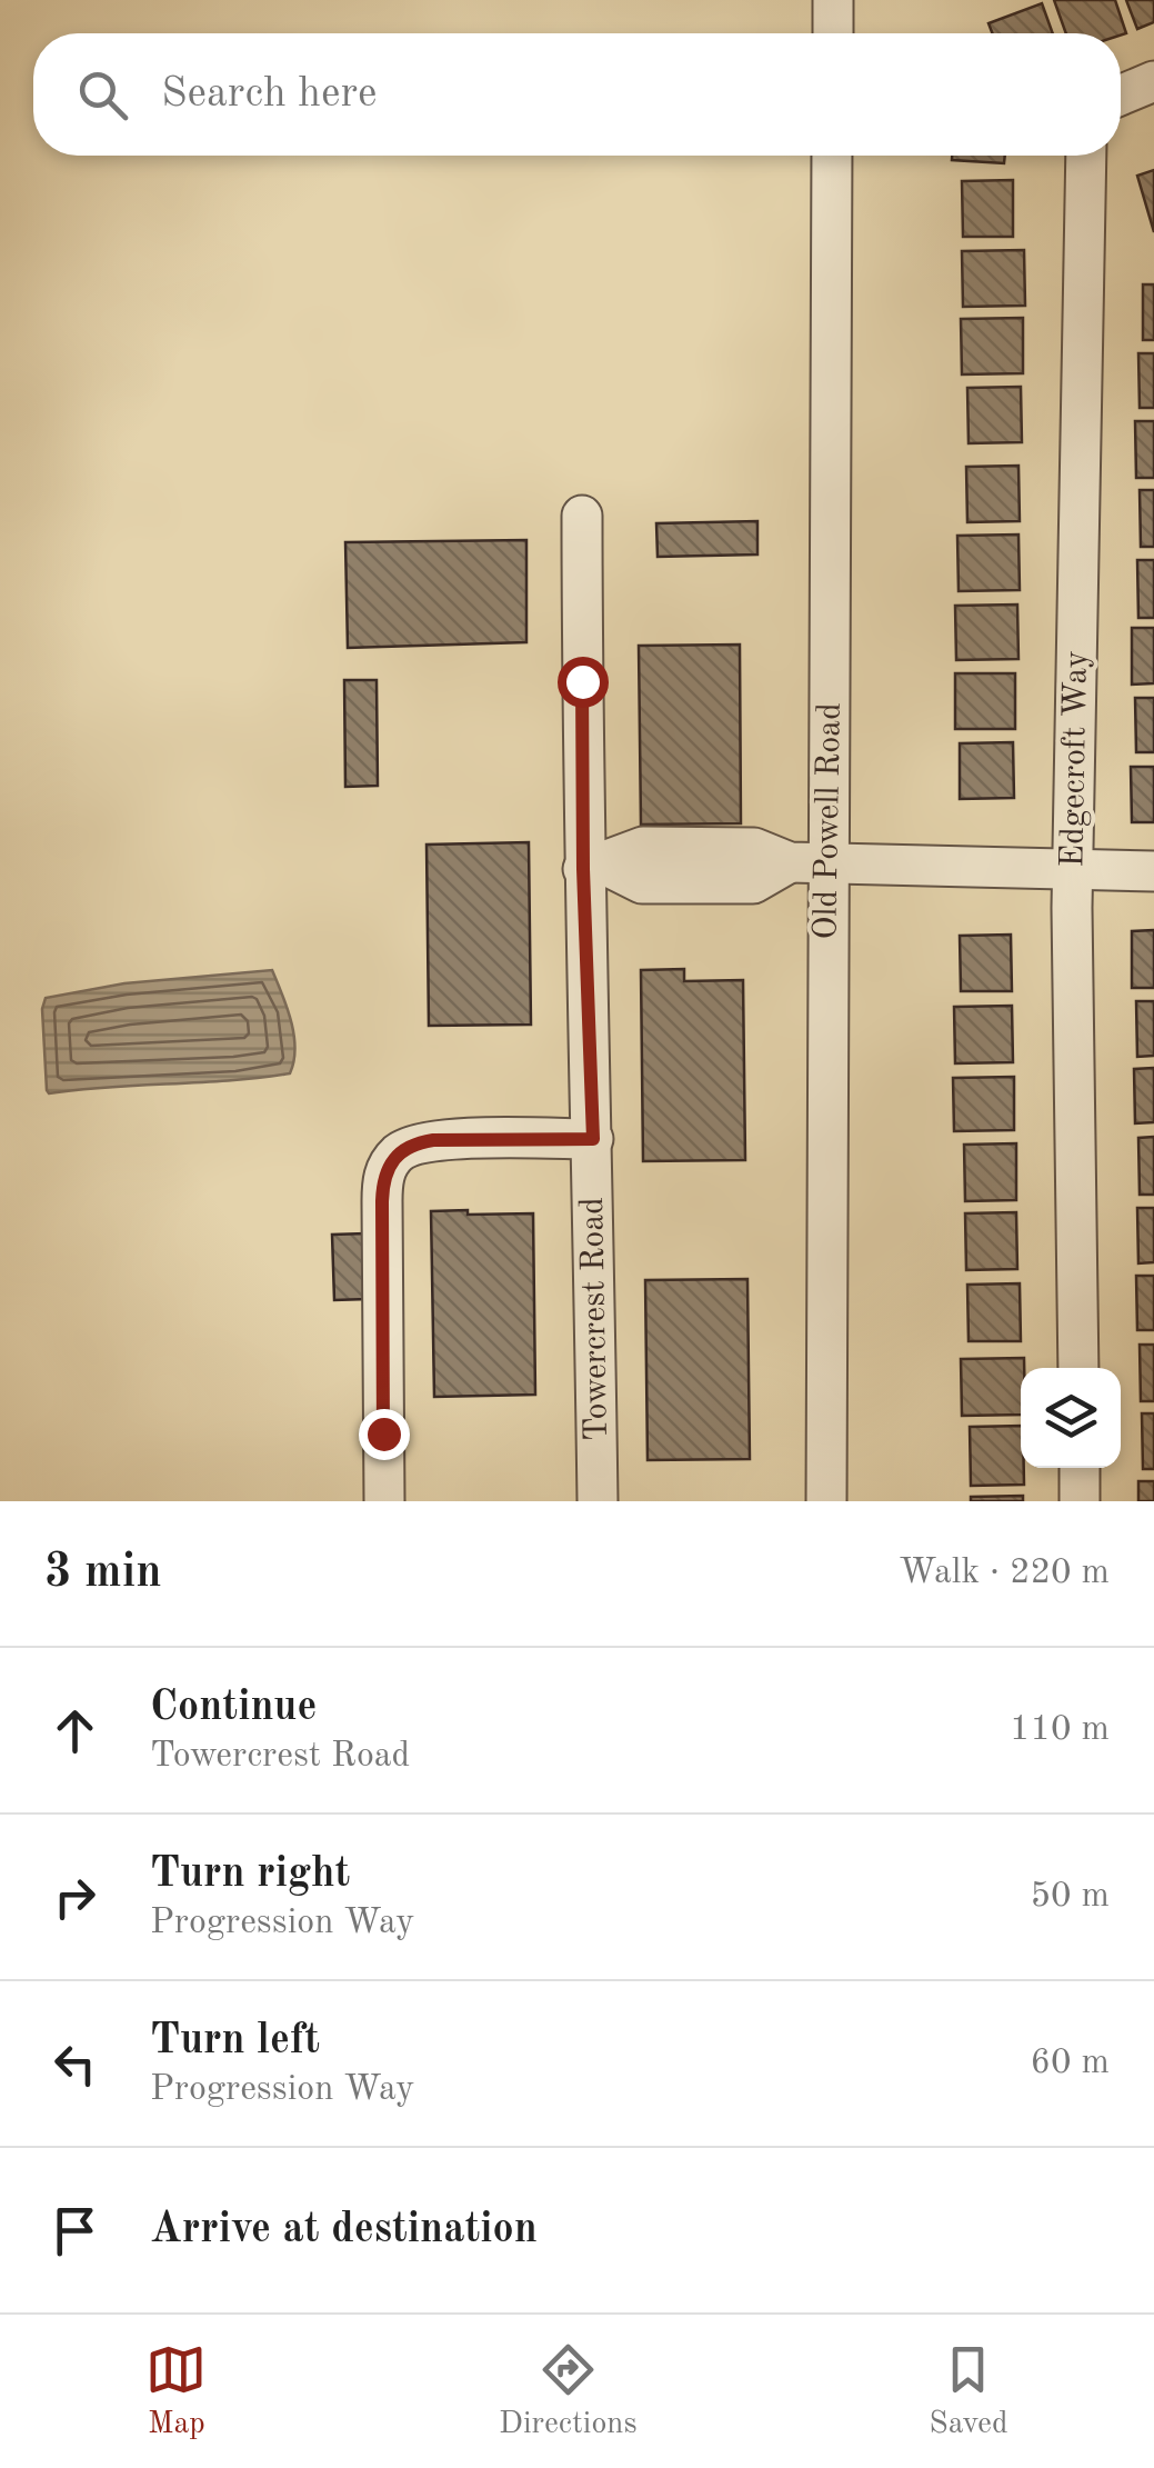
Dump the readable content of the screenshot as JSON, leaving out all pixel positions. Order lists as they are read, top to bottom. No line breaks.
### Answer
{"streets":{"street":["Edgecroft Way","Old Powell Road","Towercrest Road"]},"page":{"search":"Search here","heading":["3 min","Walk · 220 m"],"list":[["Continue","Towercrest Road","110 m"],["Turn right","Progression Way","50 m"],["Turn left","Progression Way","60 m"],"Arrive at destination"],"nav":["Map","Directions","Saved"]}}
